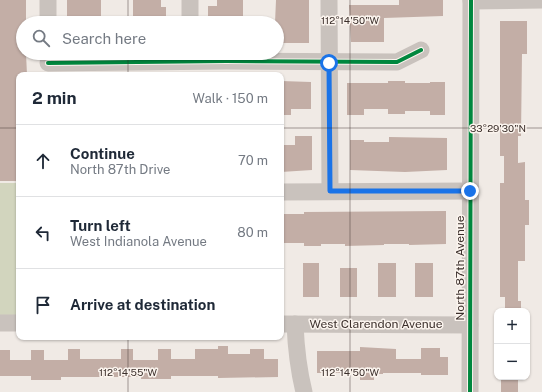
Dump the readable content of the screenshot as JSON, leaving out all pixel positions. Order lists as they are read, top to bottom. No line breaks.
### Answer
{"streets":{"street":["North 87th Avenue","West Clarendon Avenue"]},"crossings":[["North 87th Avenue","West Clarendon Avenue"]],"page":{"search":"Search here","heading":["2 min","Walk · 150 m"],"list":[["Continue","North 87th Drive","70 m"],["Turn left","West Indianola Avenue","80 m"],"Arrive at destination"],"map_buttons":["+","−"]},"coordinates":["112°14'50\"W","33°29'30\"N","112°14'55\"W"]}
